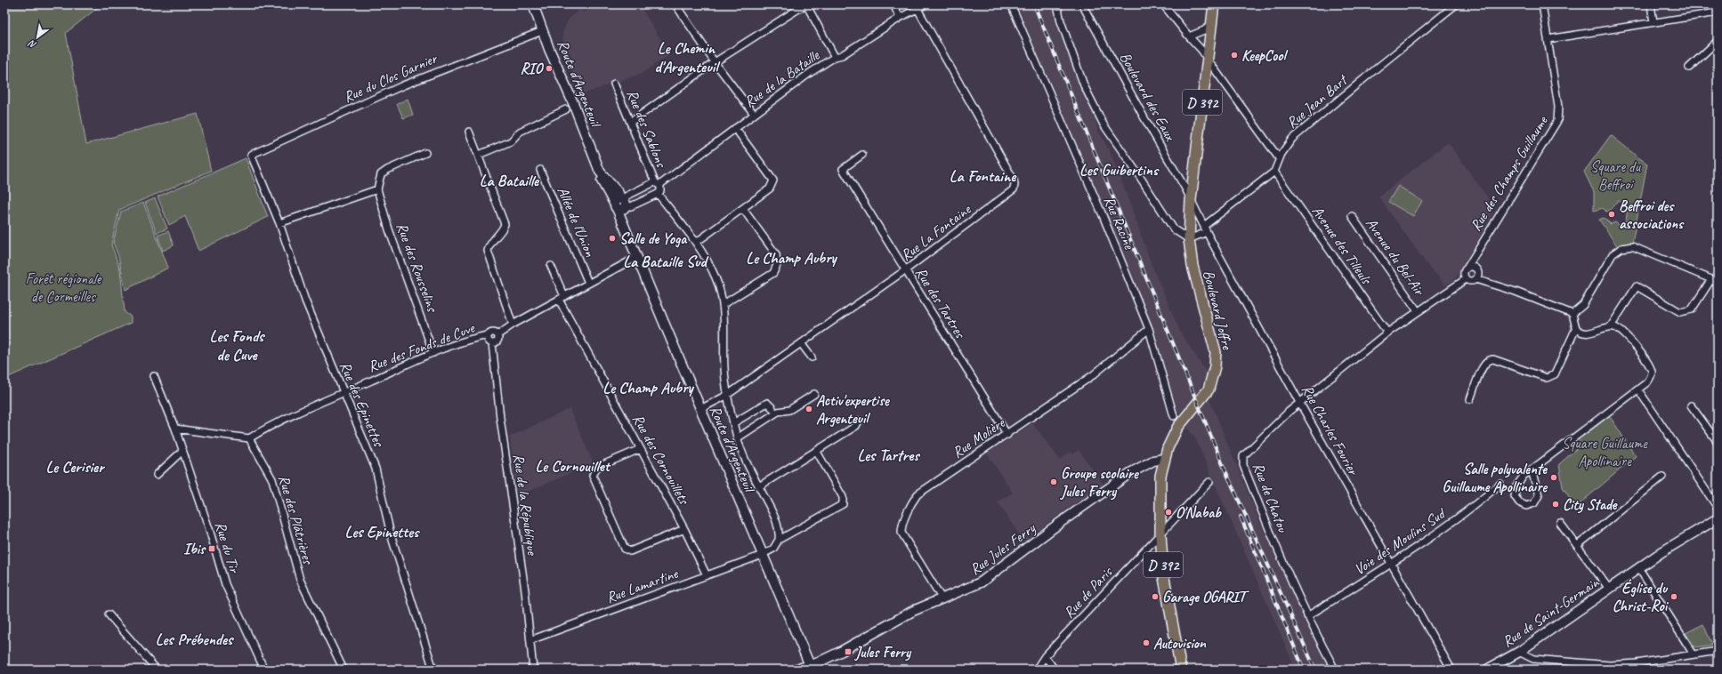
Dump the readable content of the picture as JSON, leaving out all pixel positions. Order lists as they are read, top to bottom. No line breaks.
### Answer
{"streets":{"main road":["Route d'Argenteuil","D 392","Boulevard Joffre","Rue Jules Ferry","Rue de Saint-Germain"],"street":["Rue du Clos Garnier","Rue de la Bataille","Boulevard des Eaux","Rue Jean Bart","Rue des Sablons","Rue des Champs Guillaume","Allée de l'Union","Rue Racine","Rue La Fontaine","Avenue des Tilleuls","Avenue du Bel-Air","Rue des Rousselins","Rue des Tartres","Rue des Fonds de Cuve","Rue des Epinettes","Rue Charles Fourier","Rue Molière","Rue des Cornouillets","Rue de Chatou","Rue de la République","Rue des Plâtrières","Voie des Moulins Sud","Rue du Tir","Rue Lamartine","Rue de Paris"]},"crossings":[["Rue du Clos Garnier","Route d'Argenteuil"],["Rue du Clos Garnier","Rue des Epinettes"],["Rue de la Bataille","Route d'Argenteuil"],["Rue de la Bataille","Rue des Sablons"],["Rue de la Bataille","Rue La Fontaine"],["Route d'Argenteuil","Rue La Fontaine"],["Route d'Argenteuil","Rue Jules Ferry"],["Route d'Argenteuil","Rue Lamartine"],["Boulevard des Eaux","Boulevard Joffre"],["Boulevard des Eaux","Rue Charles Fourier"],["Rue Jean Bart","Avenue des Tilleuls"],["Rue des Champs Guillaume","Rue de Chatou"],["Rue Racine","Rue Molière"],["Rue La Fontaine","Rue des Tartres"],["Avenue des Tilleuls","Rue de Chatou"],["Avenue du Bel-Air","Rue de Chatou"],["Rue des Rousselins","Rue des Fonds de Cuve"],["Rue des Tartres","Rue Molière"],["Boulevard Joffre","Rue Charles Fourier"],["Boulevard Joffre","Rue Jules Ferry"],["Boulevard Joffre","Rue de Paris"],["Rue des Fonds de Cuve","Rue des Epinettes"],["Rue des Fonds de Cuve","Rue de la République"],["Rue des Fonds de Cuve","Rue des Plâtrières"],["Rue Charles Fourier","Rue de Chatou"],["Rue Charles Fourier","Voie des Moulins Sud"],["Rue Molière","Rue Jules Ferry"],["Rue des Cornouillets","Rue Lamartine"],["Rue de Chatou","Voie des Moulins Sud"],["Rue de la République","Rue Lamartine"]],"districts":["Le Chemin d'Argenteuil","Les Guibertins","La Fontaine","La Bataille","Le Champ Aubry","La Bataille Sud","Les Fonds de Cuve","Le Champ Aubry","Les Tartres","Le Cornouillet","Le Cerisier","Les Epinettes","Les Prébendes"],"parks":["Square du Beffroi","Forêt régionale de Cormeilles","Square Guillaume Apollinaire"],"places":{"other":["KeepCool","RIO","Beffroi des associations","Salle de Yoga","Activ'expertise Argenteuil","Salle polyvalente Guillaume Apollinaire","Groupe scolaire Jules Ferry","City Stade","O'Nabab","Garage OGARIT","Église du Christ-Roi","Autovision"],"transit":["Ibis","Jules Ferry"]},"north":"bottom left"}
